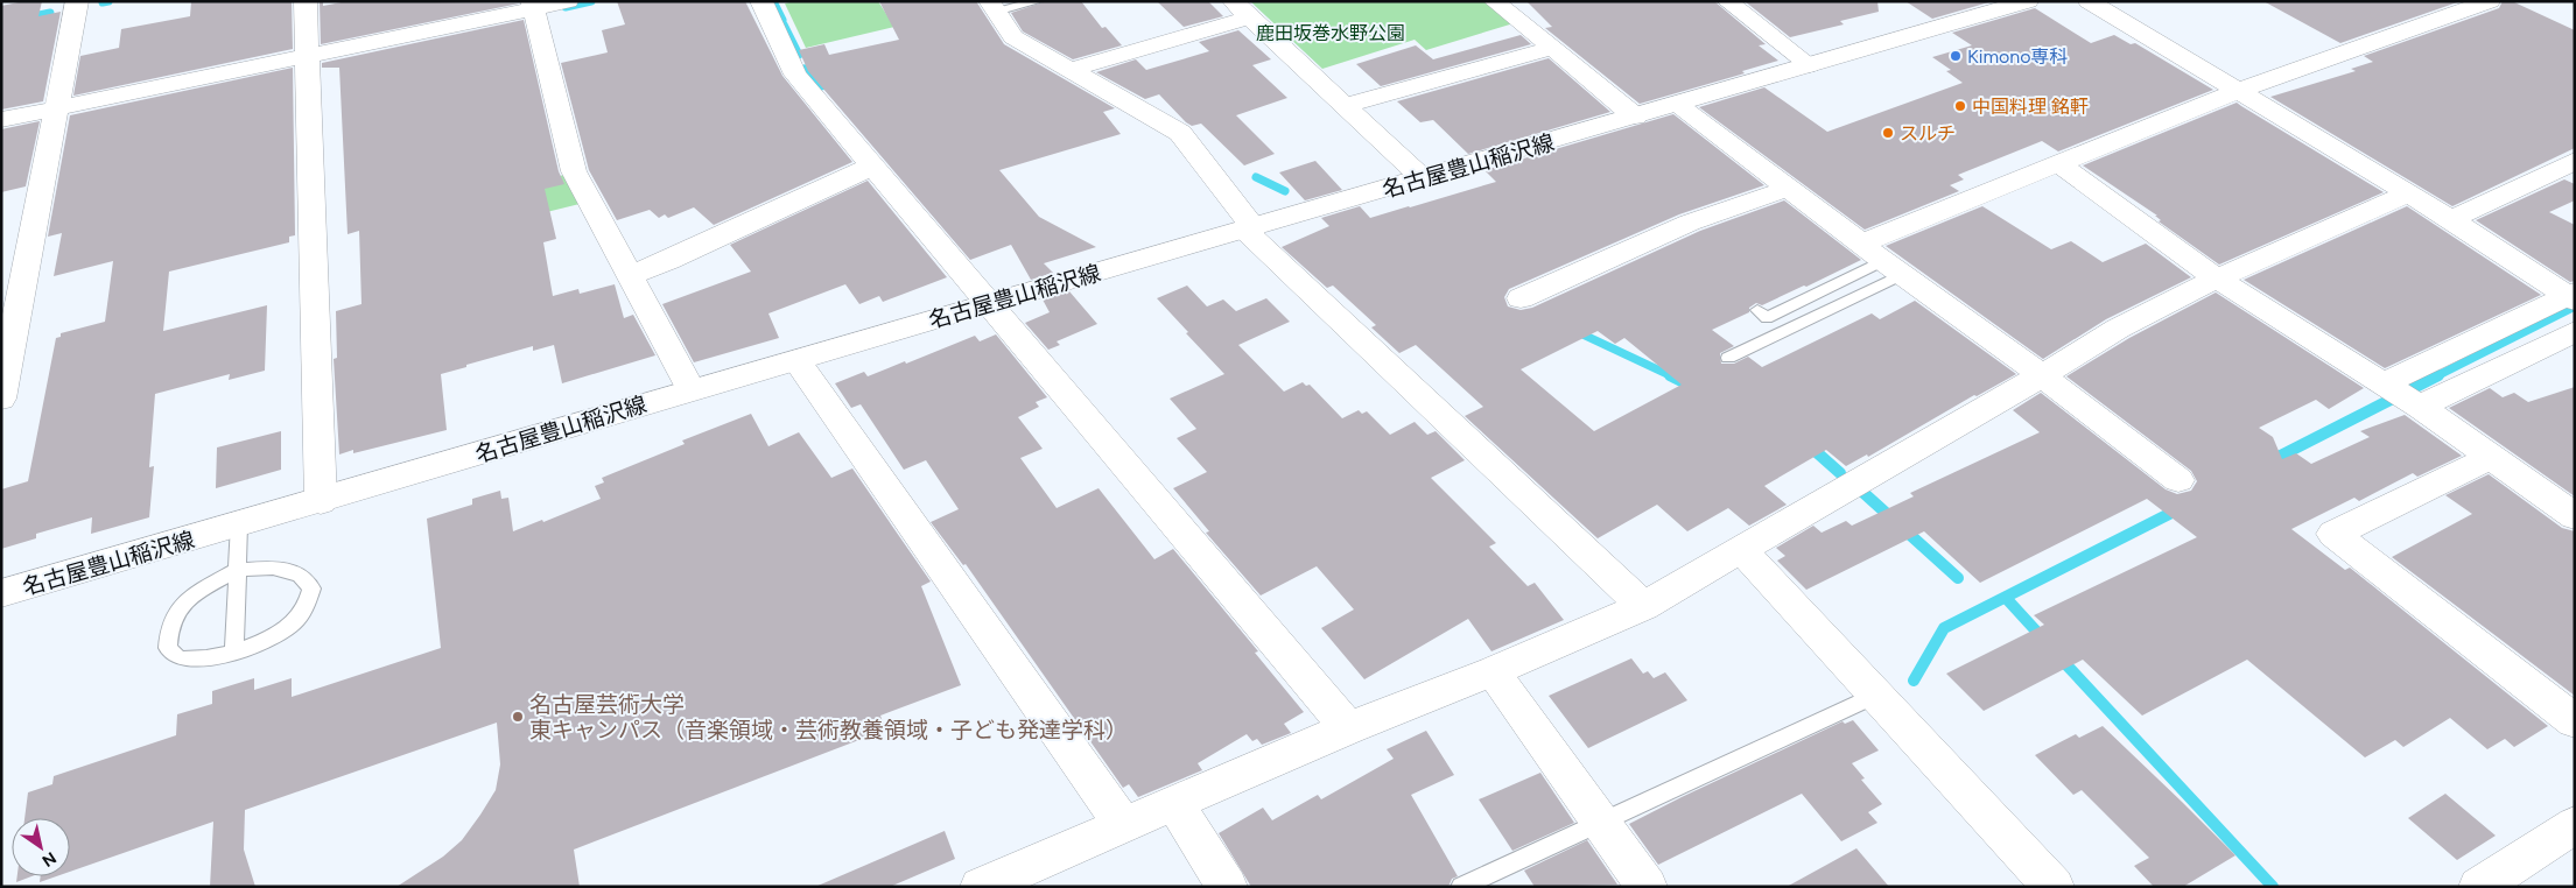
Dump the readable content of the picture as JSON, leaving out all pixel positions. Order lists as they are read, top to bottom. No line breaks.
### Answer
{"streets":{"street":["名古屋豊山稲沢線"]},"parks":["鹿田坂巻水野公園"],"places":["Kimono専科","中国料理 銘軒","スルチ","名古屋芸術大学 東キャンパス（音楽領域・芸術教養領域・子ども発達学科）"],"north":"bottom right"}
